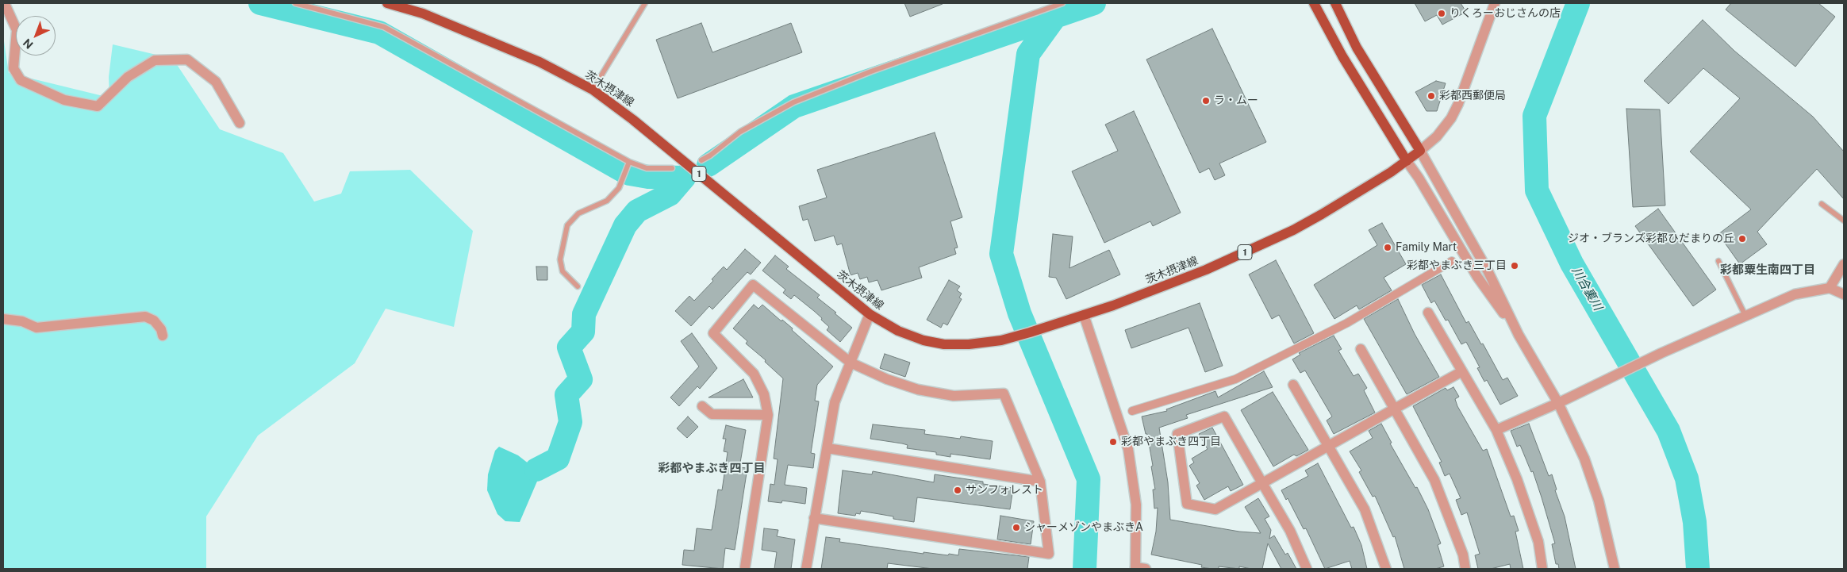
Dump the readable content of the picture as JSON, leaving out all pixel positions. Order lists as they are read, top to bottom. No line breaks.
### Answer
{"streets":{"main road":["茨木摂津線","1"]},"districts":["彩都粟生南四丁目","彩都やまぶき四丁目"],"water":["川合裏川"],"places":["りくろーおじさんの店","彩都西郵便局","ラ・ムー","ジオ・ブランズ彩都ひだまりの丘","Family Mart","彩都やまぶき三丁目","彩都やまぶき四丁目","サンフォレスト","シャーメゾンやまぶきA"],"north":"bottom left"}
